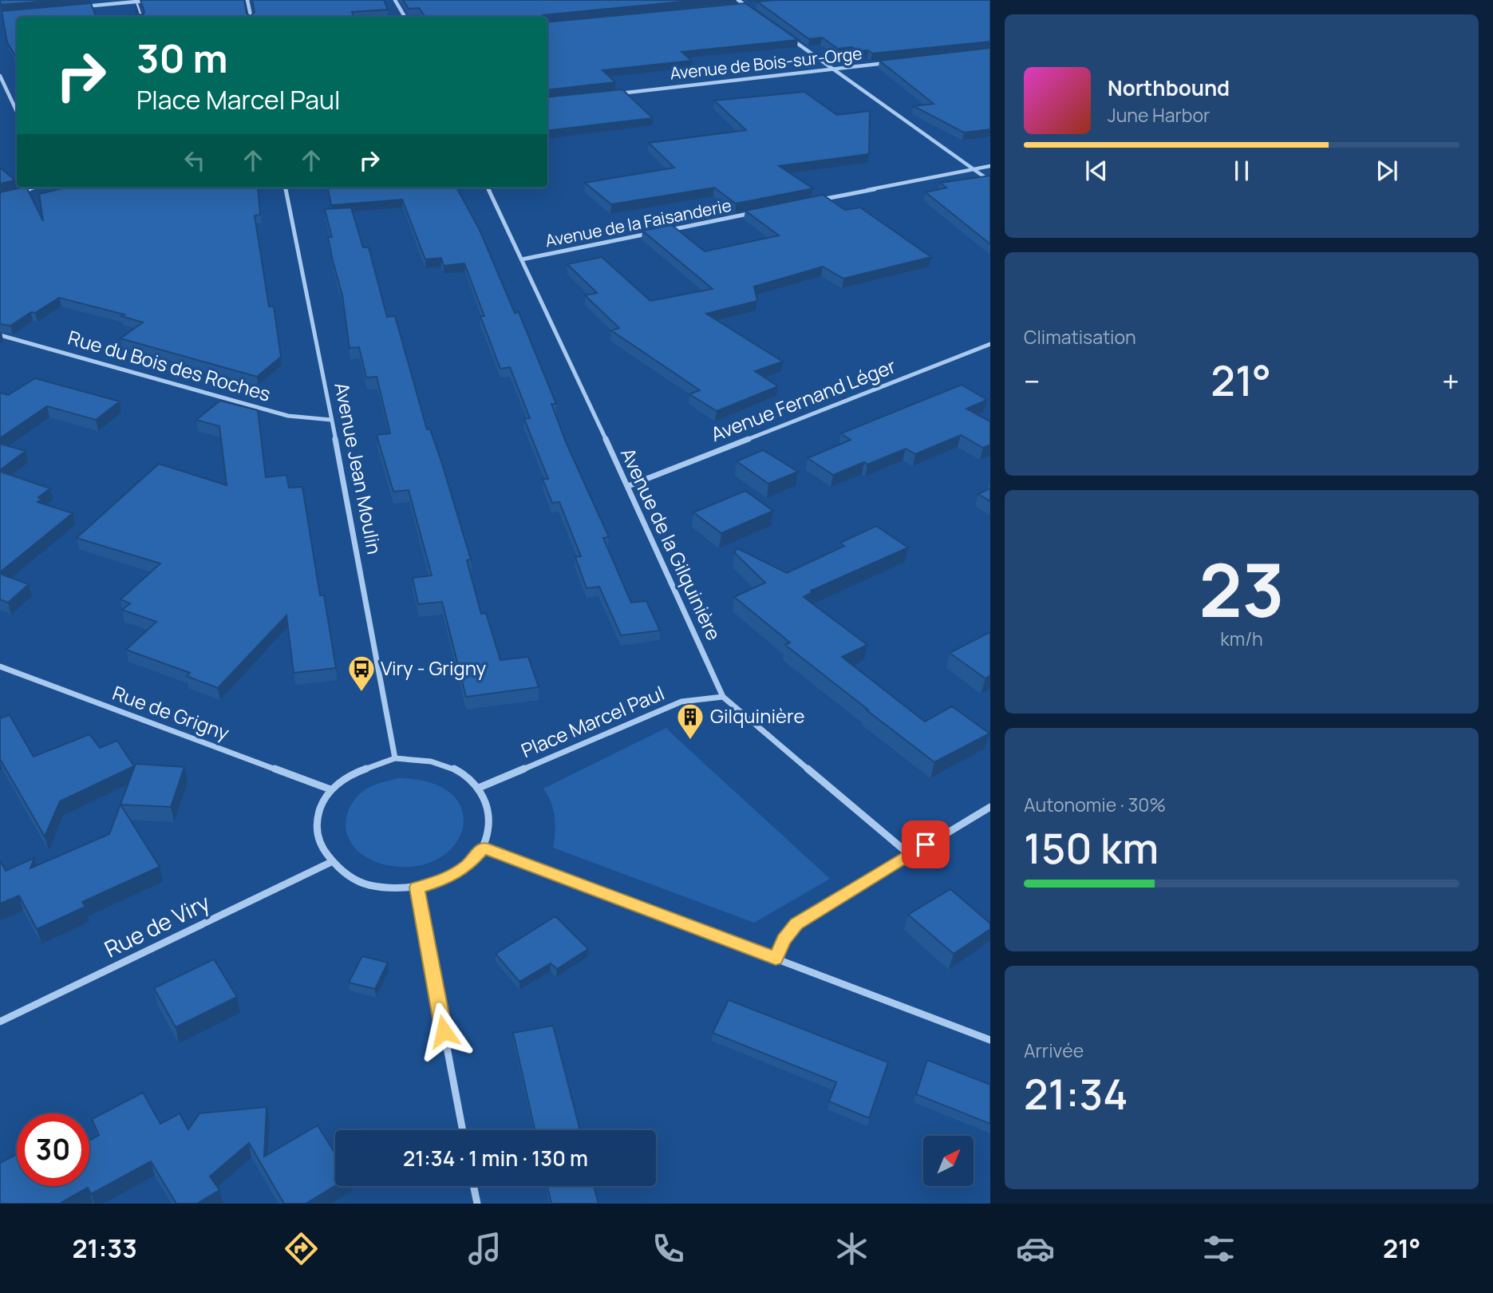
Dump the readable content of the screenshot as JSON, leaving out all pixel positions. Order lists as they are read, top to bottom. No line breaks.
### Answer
{"streets":{"street":["Avenue de Bois-sur-Orge","Avenue de la Faisanderie","Rue du Bois des Roches","Avenue Fernand Léger","Avenue Jean Moulin","Avenue de la Gilquinière","Rue de Grigny","Place Marcel Paul","Rue de Viry"]},"crossings":[["Avenue de la Faisanderie","Avenue de la Gilquinière"],["Rue du Bois des Roches","Avenue Jean Moulin"],["Avenue Fernand Léger","Avenue de la Gilquinière"],["Avenue Jean Moulin","Rue de Grigny"],["Avenue Jean Moulin","Place Marcel Paul"],["Avenue Jean Moulin","Rue de Viry"],["Avenue de la Gilquinière","Place Marcel Paul"],["Rue de Grigny","Place Marcel Paul"],["Rue de Grigny","Rue de Viry"],["Place Marcel Paul","Rue de Viry"]],"places":{"bus stop":["Viry - Grigny"],"building":["Gilquinière"]},"north":"top right","page":{"turn":["30 m","Place Marcel Paul"],"song":["Northbound","June Harbor"],"tile":["Climatisation",["23","km/h"],["Autonomie · 30%","150 km"],["Arrivée","21:34"]],"heat":["−","21°","+"],"limit":"30","trip":"21:34 · 1 min · 130 m","tabs":["21:33","21°"]}}
